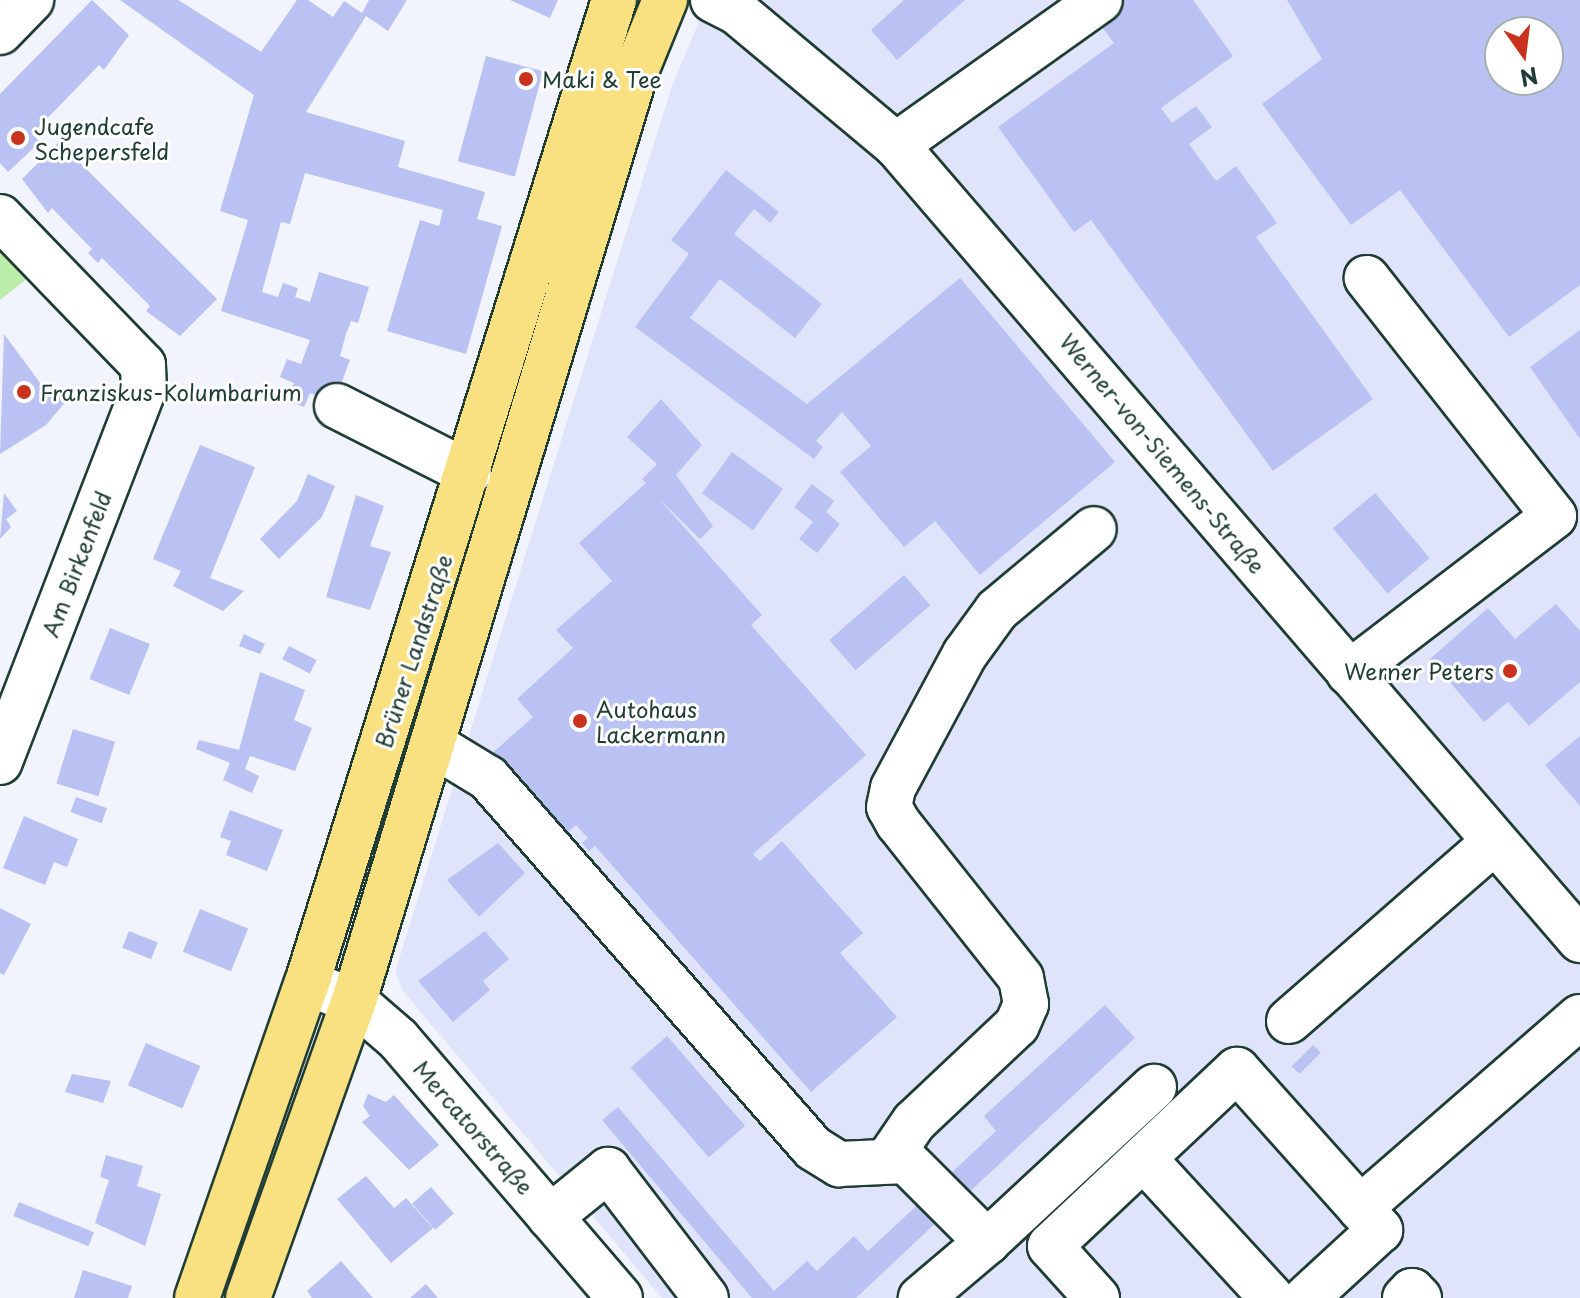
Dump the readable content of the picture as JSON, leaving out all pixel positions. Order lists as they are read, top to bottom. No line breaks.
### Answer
{"streets":{"main road":["Brüner Landstraße"],"street":["Werner-von-Siemens-Straße","Am Birkenfeld","Mercatorstraße"]},"crossings":[["Brüner Landstraße","Mercatorstraße"]],"places":["Maki & Tee","Jugendcafe Schepersfeld","Franziskus-Kolumbarium","Werner Peters","Autohaus Lackermann"],"north":"bottom"}
